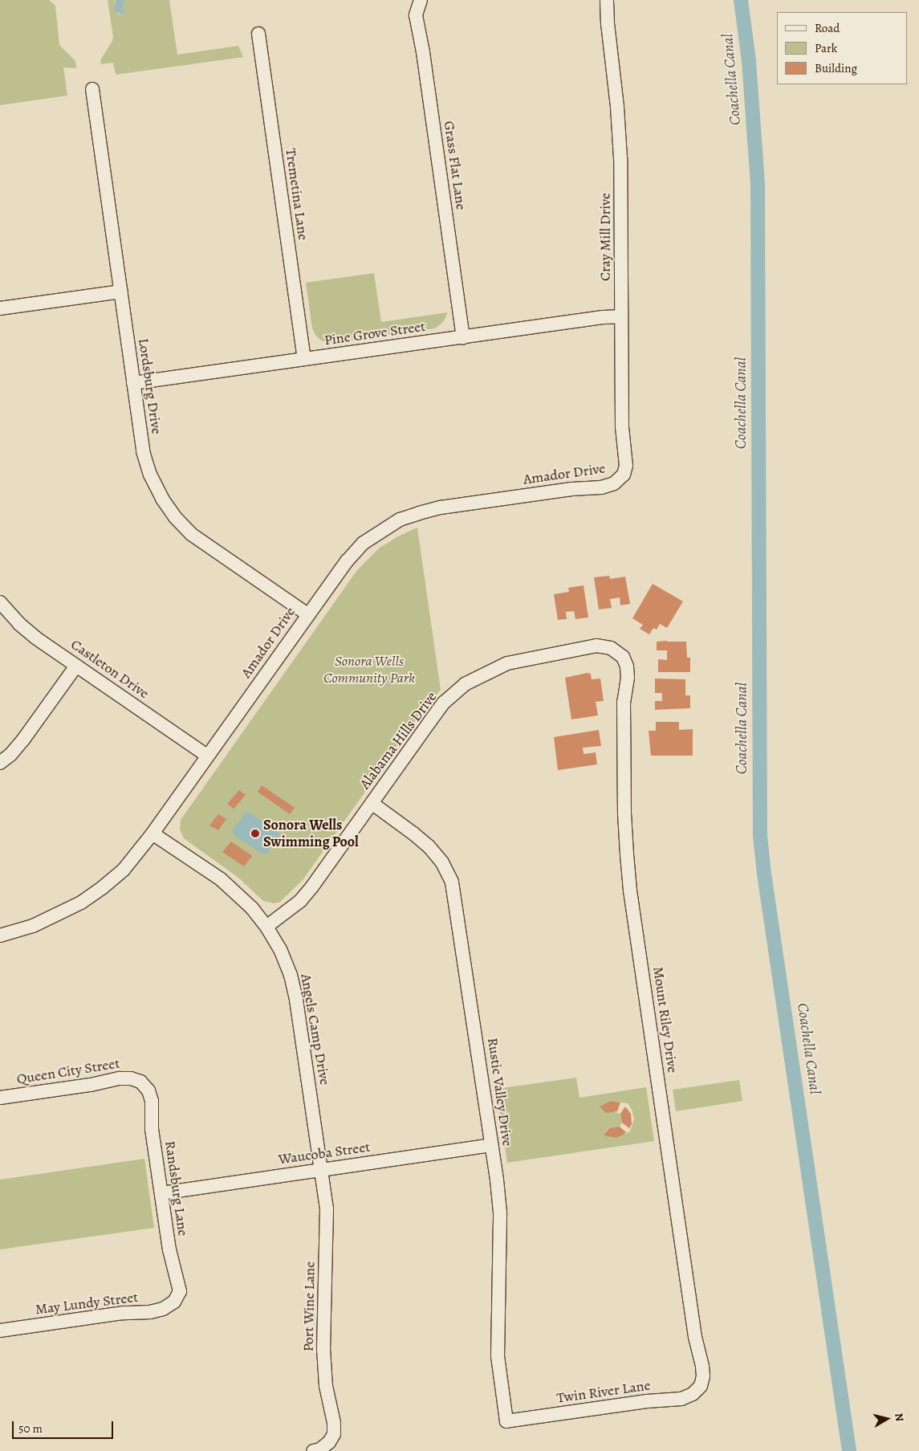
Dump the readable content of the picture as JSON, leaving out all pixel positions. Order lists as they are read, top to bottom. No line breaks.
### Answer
{"streets":{"street":["Grass Flat Lane","Tremetina Lane","Cray Mill Drive","Pine Grove Street","Lordsburg Drive","Amador Drive","Castleton Drive","Alabama Hills Drive","Mount Riley Drive","Angels Camp Drive","Queen City Street","Rustic Valley Drive","Waucoba Street","Randsburg Lane","May Lundy Street","Port Wine Lane","Twin River Lane"]},"crossings":[["Grass Flat Lane","Pine Grove Street"],["Tremetina Lane","Pine Grove Street"],["Cray Mill Drive","Pine Grove Street"],["Cray Mill Drive","Amador Drive"],["Pine Grove Street","Lordsburg Drive"],["Lordsburg Drive","Amador Drive"],["Amador Drive","Castleton Drive"],["Amador Drive","Angels Camp Drive"],["Alabama Hills Drive","Mount Riley Drive"],["Alabama Hills Drive","Angels Camp Drive"],["Alabama Hills Drive","Rustic Valley Drive"],["Mount Riley Drive","Twin River Lane"],["Angels Camp Drive","Waucoba Street"],["Angels Camp Drive","Port Wine Lane"],["Queen City Street","Randsburg Lane"],["Rustic Valley Drive","Waucoba Street"],["Rustic Valley Drive","Twin River Lane"],["Waucoba Street","Randsburg Lane"],["Waucoba Street","Port Wine Lane"],["Randsburg Lane","May Lundy Street"]],"water":["Coachella Canal"],"parks":["Sonora Wells Community Park"],"places":["Sonora Wells Swimming Pool"],"legend":["Road","Park","Building"],"scale_bar":"50 m","north":"right"}
